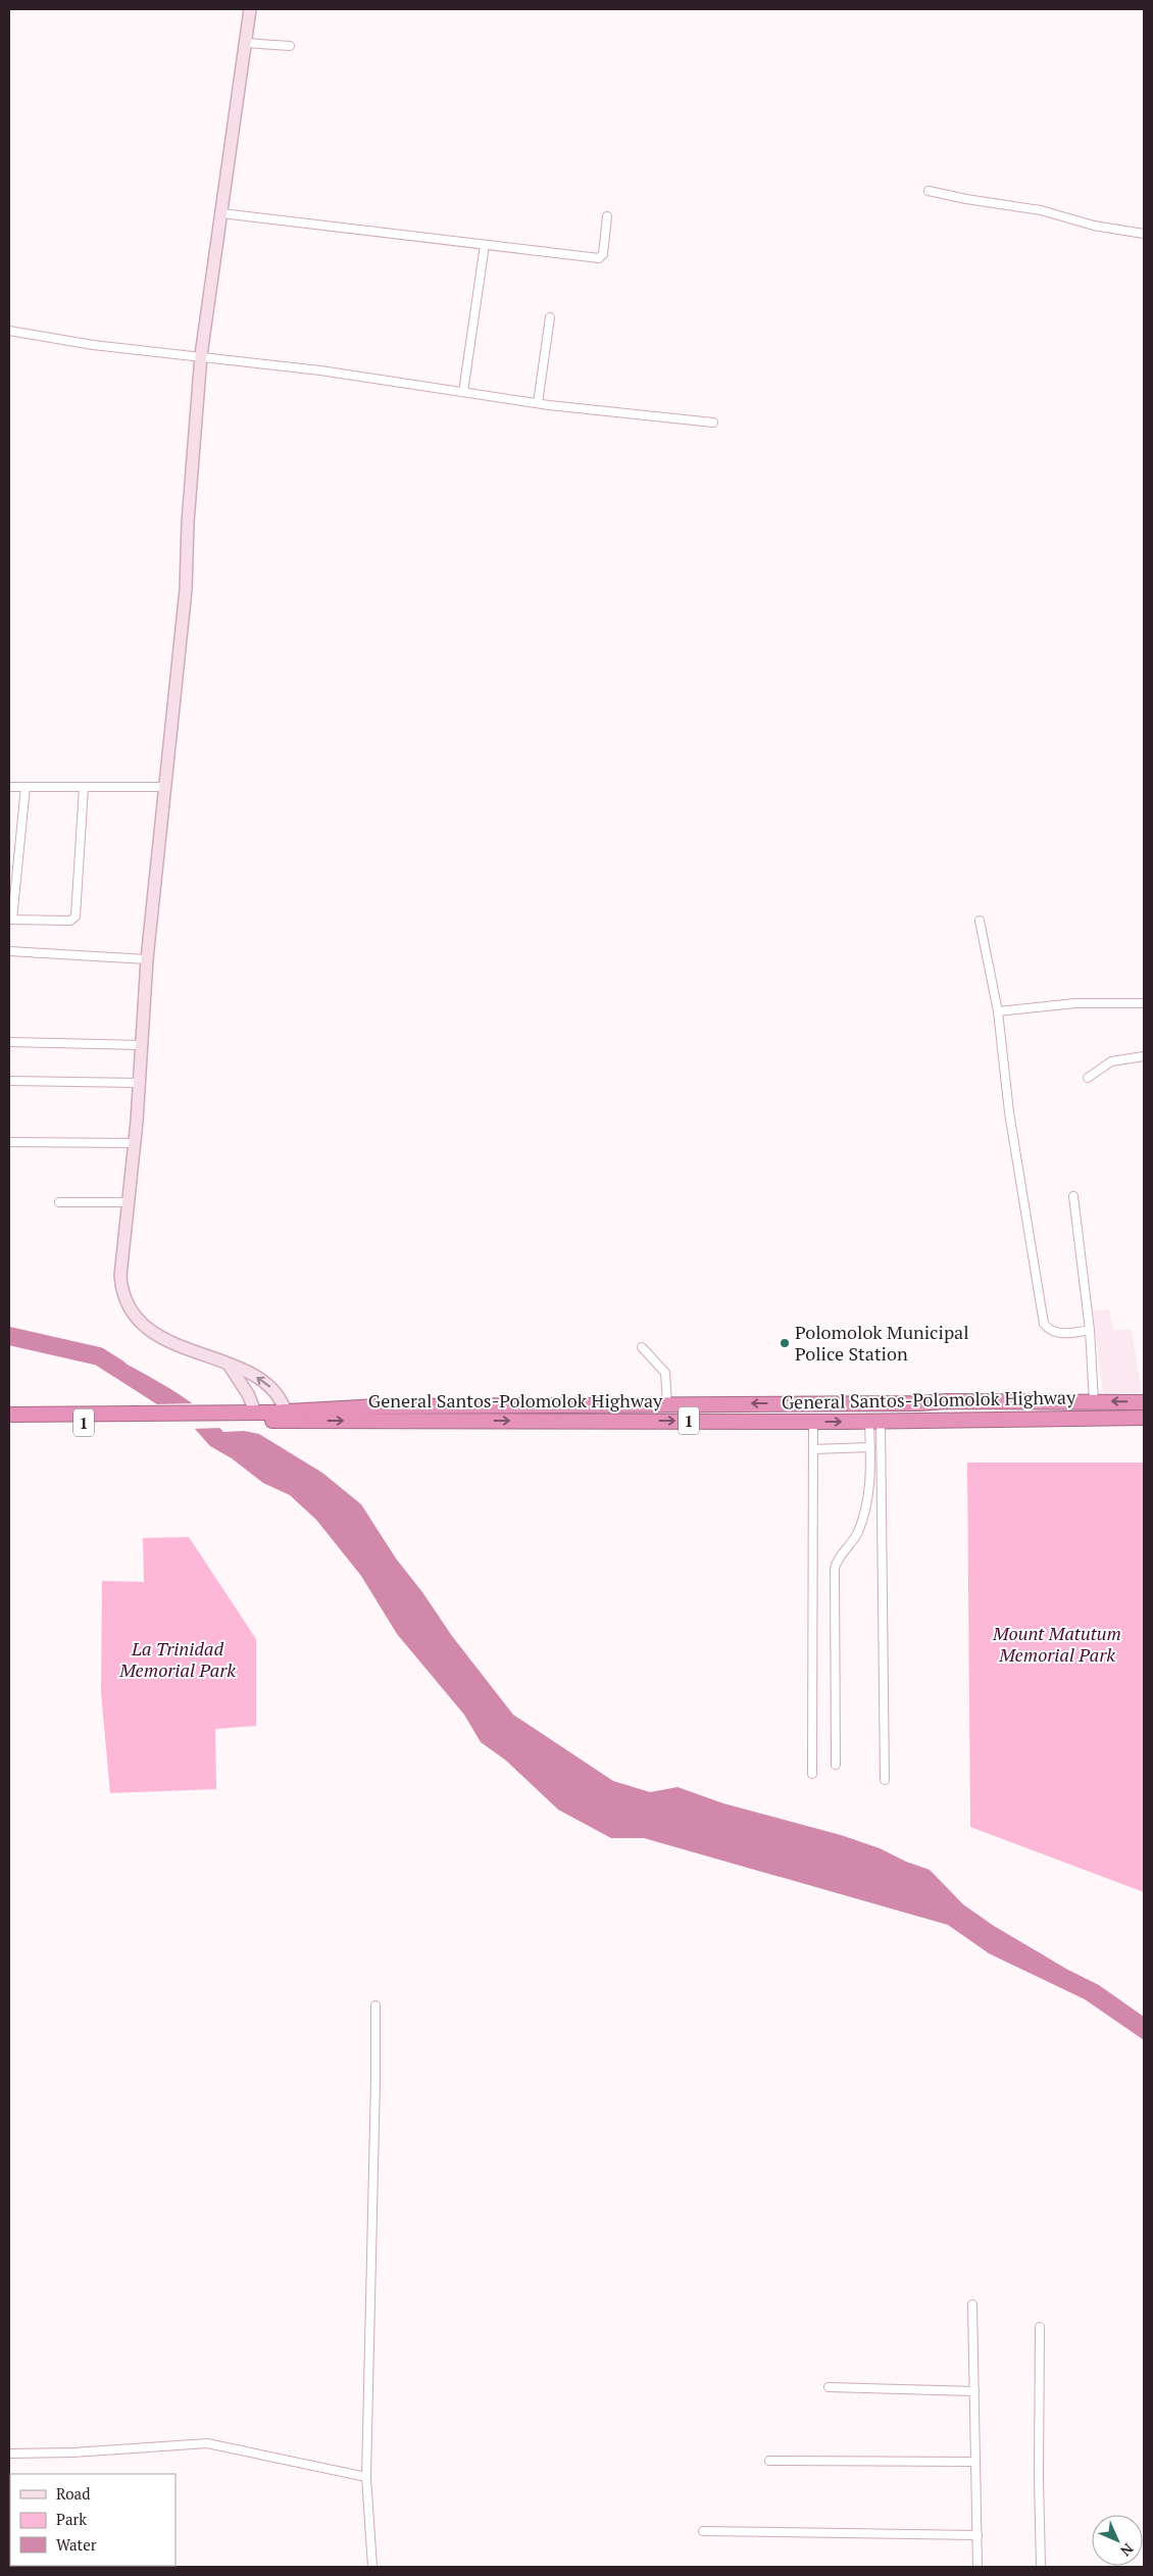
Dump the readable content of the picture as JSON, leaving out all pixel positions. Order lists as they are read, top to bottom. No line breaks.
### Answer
{"streets":{"highway":["General Santos-Polomolok Highway","1"]},"crossings":[["General Santos-Polomolok Highway","1"]],"parks":["Mount Matutum Memorial Park","La Trinidad Memorial Park"],"places":["Polomolok Municipal Police Station"],"legend":["Road","Park","Water"],"north":"bottom right"}
